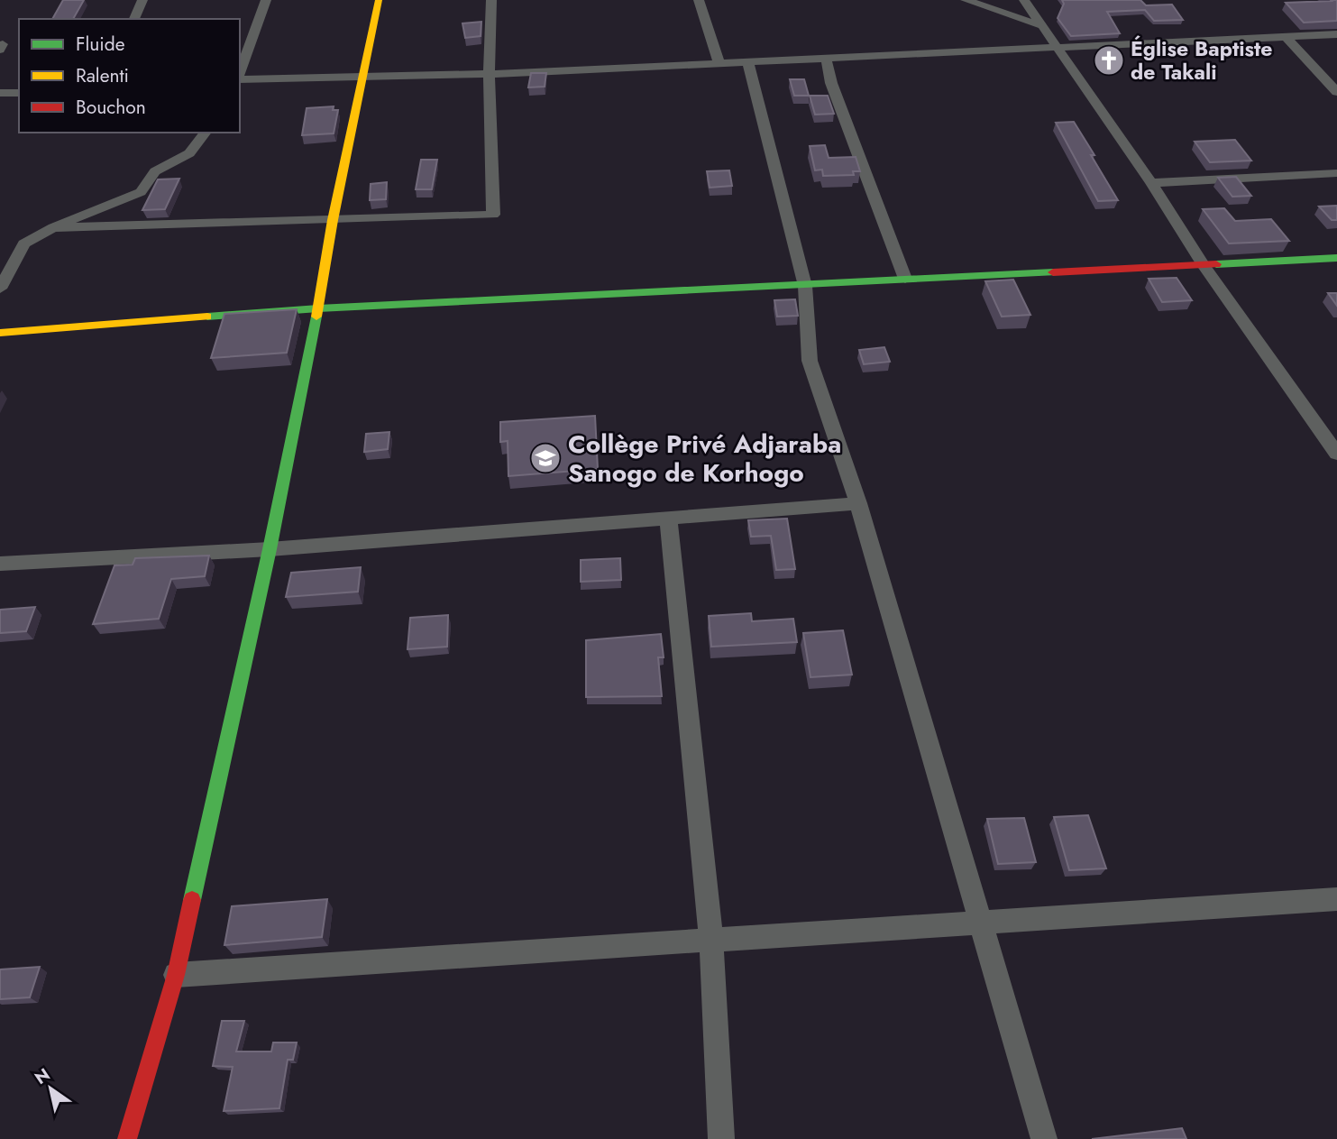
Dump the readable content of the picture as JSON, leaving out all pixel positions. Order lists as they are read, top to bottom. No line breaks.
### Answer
{"places":{"church":["Église Baptiste de Takali"],"school or university":["Collège Privé Adjaraba Sanogo de Korhogo"]},"legend":["Fluide","Ralenti","Bouchon"],"north":"top left"}
